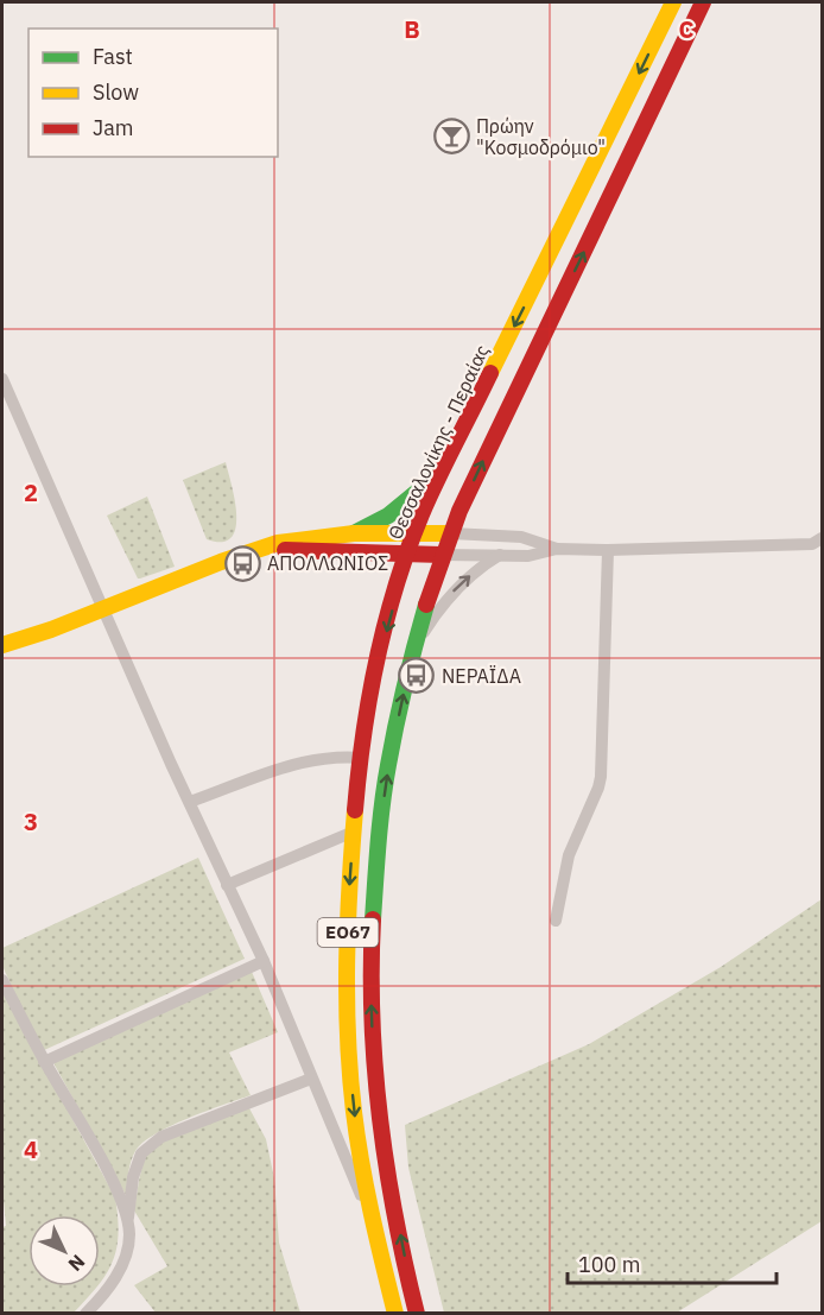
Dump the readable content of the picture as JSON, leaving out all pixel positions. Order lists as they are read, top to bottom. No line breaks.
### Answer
{"streets":{"main road":["Θεσσαλονίκης - Περαίας","ΕΟ67"]},"places":{"bar":["Πρώην \"Κοσμοδρόμιο\""],"bus stop":["ΑΠΟΛΛΩΝΙΟΣ","ΝΕΡΑΪΔΑ"]},"legend":["Fast","Slow","Jam"],"scale_bar":"100 m","north":"bottom right","grid":{"columns":["B","C"],"rows":["2","3","4"]}}
